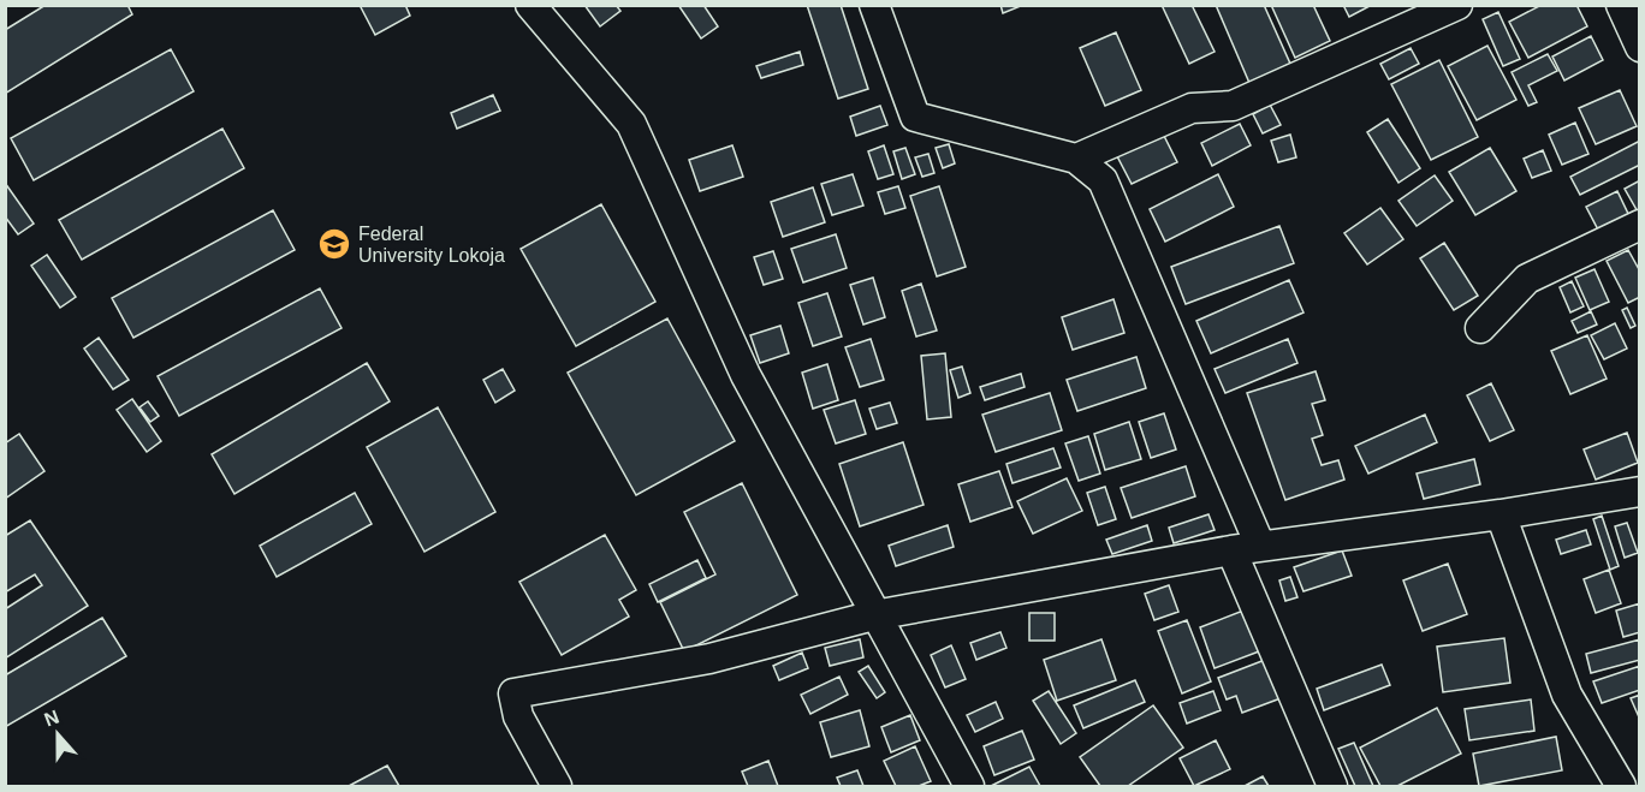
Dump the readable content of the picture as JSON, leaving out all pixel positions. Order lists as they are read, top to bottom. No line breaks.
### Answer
{"places":{"school or university":["Federal University Lokoja"]},"north":"top"}
